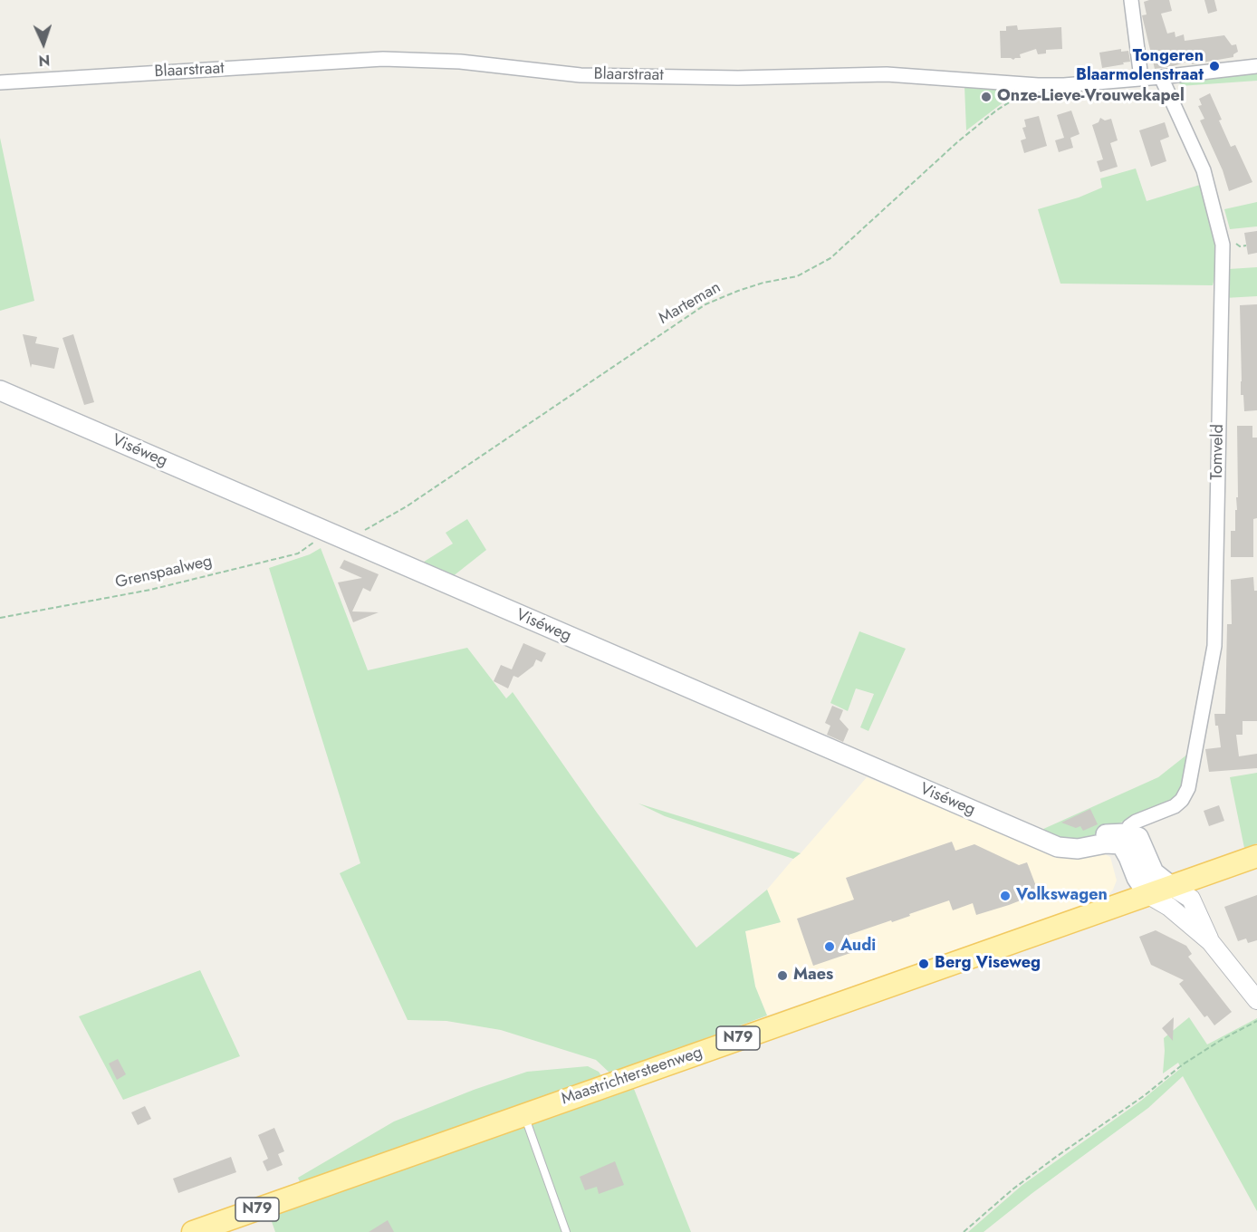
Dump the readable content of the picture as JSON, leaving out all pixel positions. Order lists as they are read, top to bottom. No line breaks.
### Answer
{"streets":{"main road":["Viséweg","N79","Maastrichtersteenweg"],"street":["Blaarstraat","Tomveld"],"path":["Marteman","Grenspaalweg"]},"crossings":[["Blaarstraat","Marteman"],["Blaarstraat","Tomveld"],["Marteman","Viséweg"],["Viséweg","Tomveld"],["Viséweg","Grenspaalweg"]],"places":["Tongeren Blaarmolenstraat","Onze-Lieve-Vrouwekapel","Volkswagen","Audi","Berg Viseweg","Maes"],"north":"bottom"}
